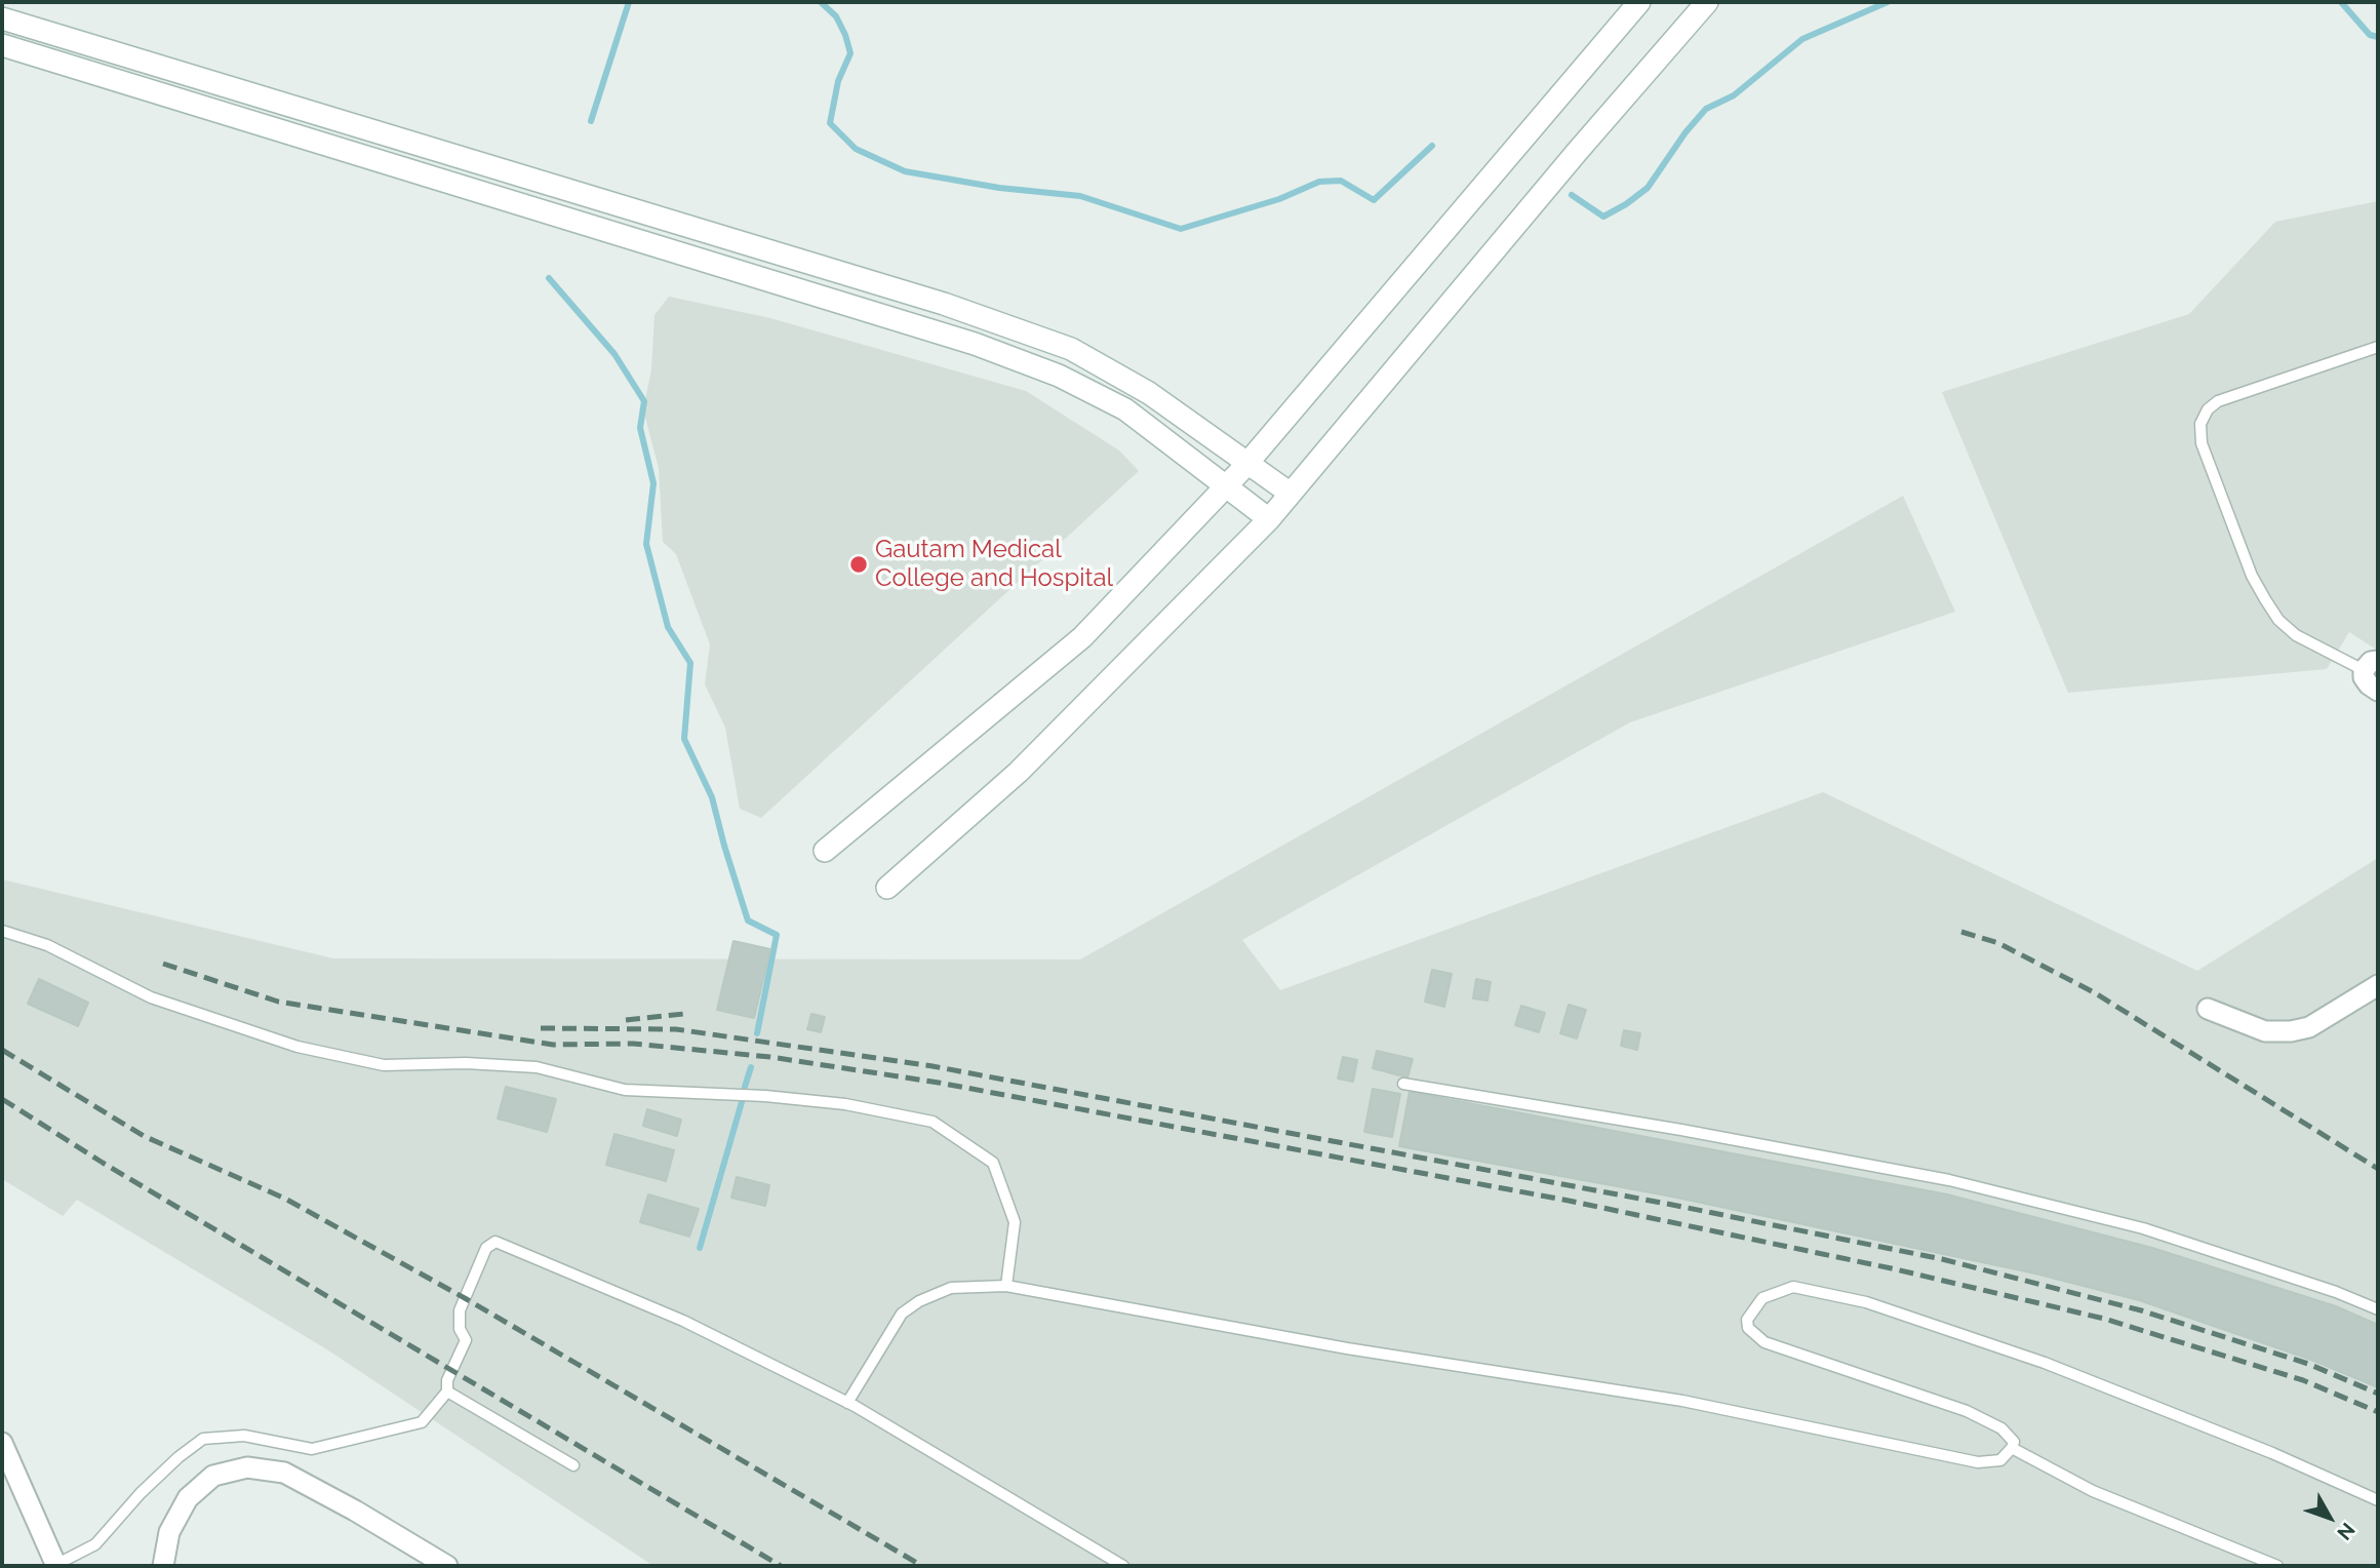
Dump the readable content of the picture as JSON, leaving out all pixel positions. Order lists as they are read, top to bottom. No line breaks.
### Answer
{"places":["Gautam Medical College and Hospital"],"north":"bottom right"}
